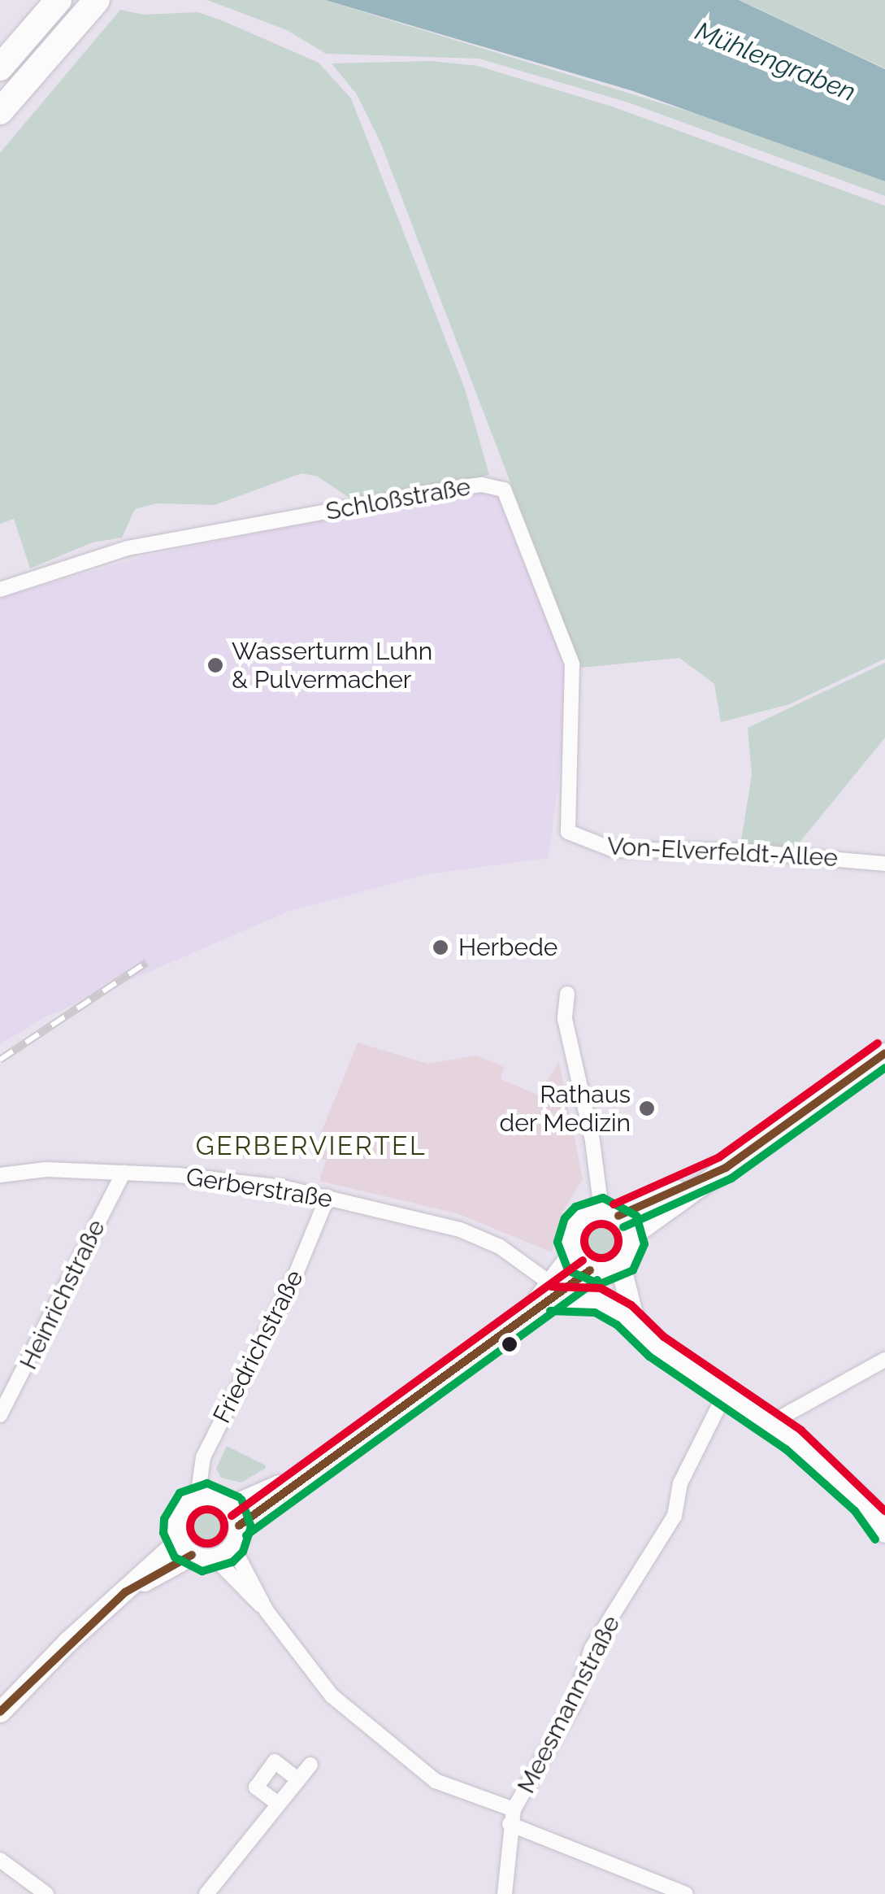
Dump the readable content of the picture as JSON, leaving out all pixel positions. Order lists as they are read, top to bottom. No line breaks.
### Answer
{"streets":{"street":["Schloßstraße","Von-Elverfeldt-Allee","Gerberstraße","Heinrichstraße","Friedrichstraße","Meesmannstraße"]},"crossings":[["Schloßstraße","Von-Elverfeldt-Allee"],["Gerberstraße","Heinrichstraße"],["Gerberstraße","Friedrichstraße"]],"districts":["GERBERVIERTEL"],"water":["Mühlengraben"],"places":["Wasserturm Luhn & Pulvermacher","Herbede","Rathaus der Medizin"]}
